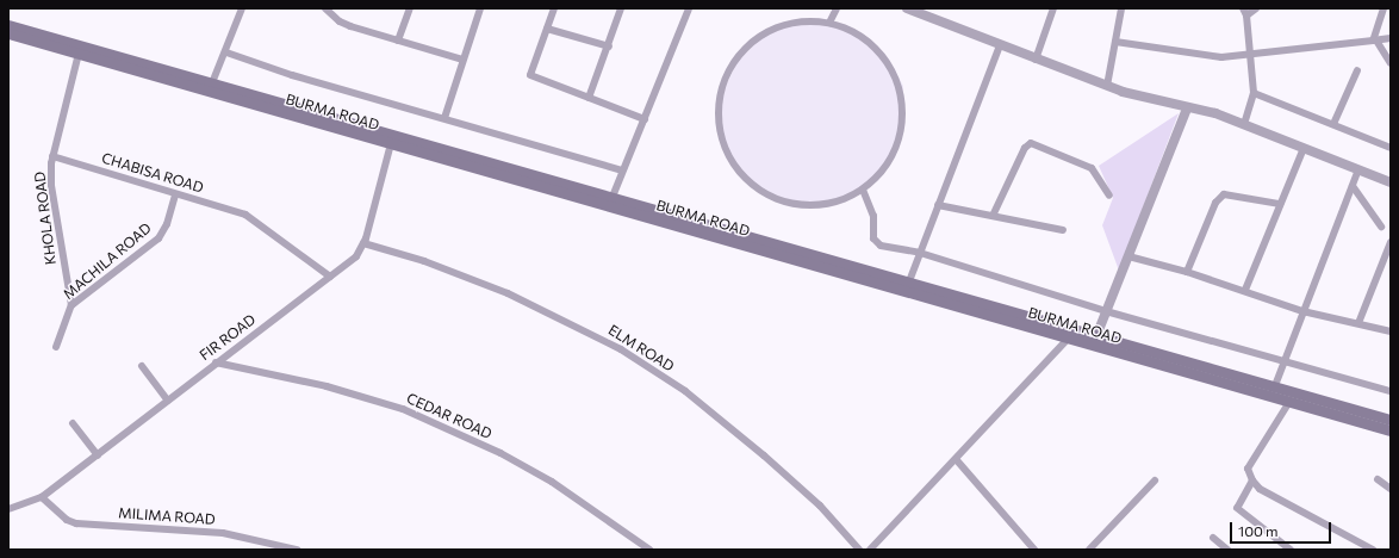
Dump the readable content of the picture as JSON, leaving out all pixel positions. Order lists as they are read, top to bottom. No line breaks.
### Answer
{"streets":{"main road":["BURMA ROAD"],"street":["CHABISA ROAD","KHOLA ROAD","MACHILA ROAD","FIR ROAD","ELM ROAD","CEDAR ROAD","MILIMA ROAD"]},"crossings":[["BURMA ROAD","FIR ROAD"],["CHABISA ROAD","KHOLA ROAD"],["CHABISA ROAD","MACHILA ROAD"],["CHABISA ROAD","FIR ROAD"],["KHOLA ROAD","MACHILA ROAD"],["FIR ROAD","ELM ROAD"],["FIR ROAD","CEDAR ROAD"],["FIR ROAD","MILIMA ROAD"]],"scale_bar":"100 m"}
